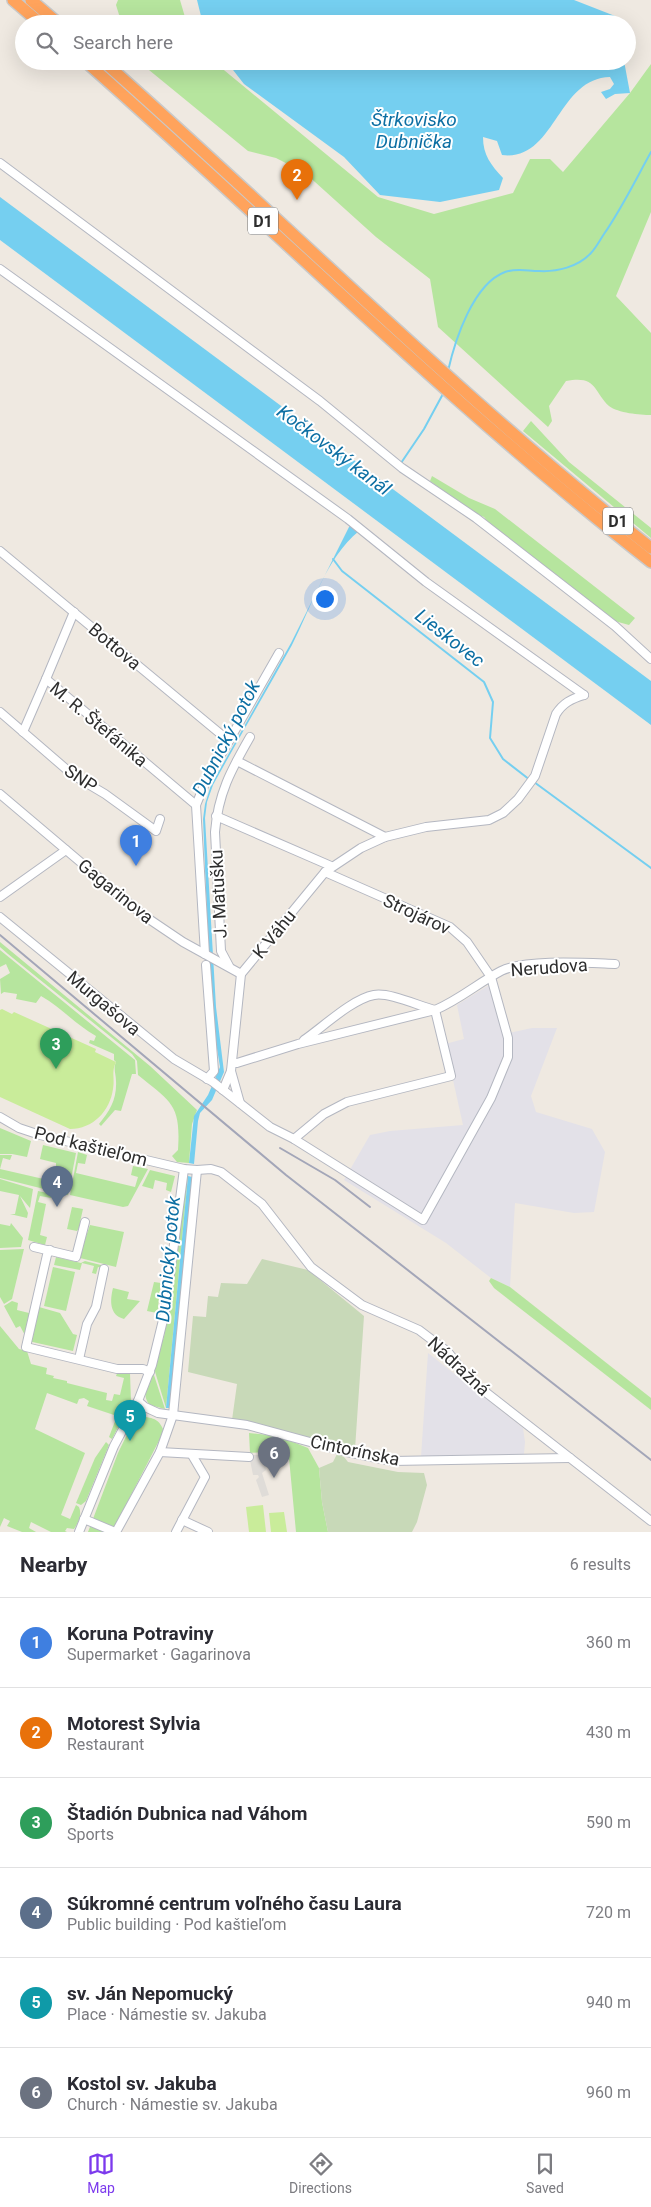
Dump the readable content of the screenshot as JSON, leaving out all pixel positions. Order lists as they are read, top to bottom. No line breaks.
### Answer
{"streets":{"highway":["D1"],"street":["Bottova","M. R. Štefánika","SNP","Gagarinova","J. Matušku","Strojárov","K Váhu","Nerudova","Murgašova","Pod kaštieľom","Nádražná","Cintorínska"]},"crossings":[["M. R. Štefánika","SNP"],["Gagarinova","J. Matušku"],["Gagarinova","K Váhu"],["Strojárov","K Váhu"],["Strojárov","Nerudova"],["Strojárov","Murgašova"],["K Váhu","Nerudova"],["Pod kaštieľom","Nádražná"],["Nádražná","Cintorínska"]],"water":["Štrkovisko Dubnička","Kočkovský kanál","Lieskovec","Dubnický potok"],"page":{"search":"Search here","pins":["2","1","3","4","5","6"],"heading":["Nearby","6 results"],"list":[{"mark":"1","name":"Koruna Potraviny","note":"Supermarket · Gagarinova","value":"360 m"},{"mark":"2","name":"Motorest Sylvia","note":"Restaurant","value":"430 m"},{"mark":"3","name":"Štadión Dubnica nad Váhom","note":"Sports","value":"590 m"},{"mark":"4","name":"Súkromné centrum voľného času Laura","note":"Public building · Pod kaštieľom","value":"720 m"},{"mark":"5","name":"sv. Ján Nepomucký","note":"Place · Námestie sv. Jakuba","value":"940 m"},{"mark":"6","name":"Kostol sv. Jakuba","note":"Church · Námestie sv. Jakuba","value":"960 m"}],"nav":["Map","Directions","Saved"]}}
